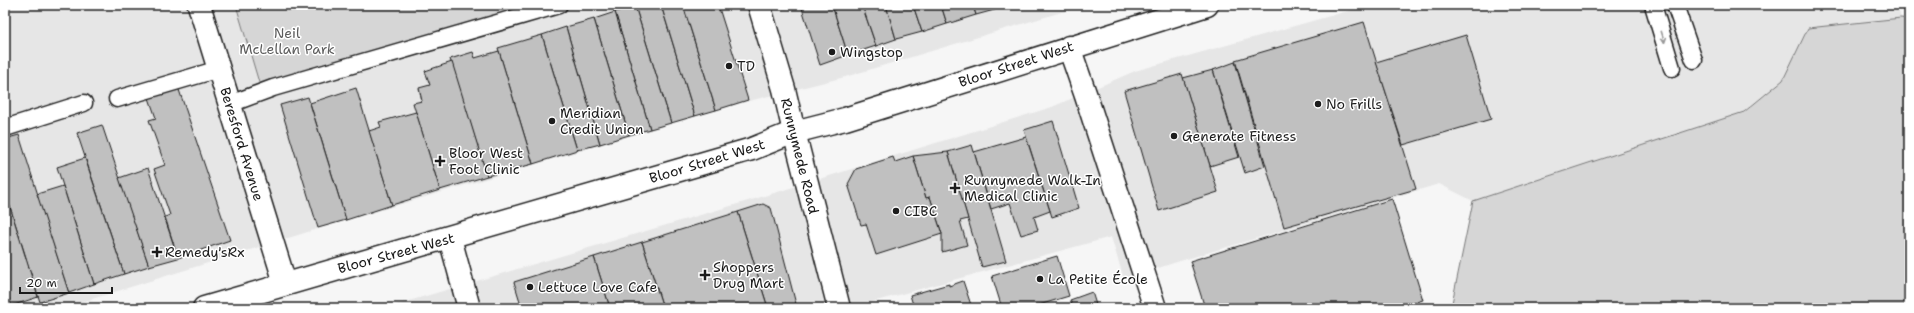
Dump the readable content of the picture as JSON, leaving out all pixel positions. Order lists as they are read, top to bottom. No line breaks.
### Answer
{"streets":{"main road":["Bloor Street West","Beresford Avenue","Runnymede Road"]},"crossings":[["Bloor Street West","Beresford Avenue"],["Bloor Street West","Runnymede Road"]],"parks":["Neil McLellan Park"],"places":{"other":["Wingstop","TD","No Frills","Meridian Credit Union","Generate Fitness","CIBC","La Petite École","Lettuce Love Cafe"],"health":["Bloor West Foot Clinic","Runnymede Walk-In Medical Clinic","Remedy'sRx","Shoppers Drug Mart"]},"scale_bar":"20 m"}
